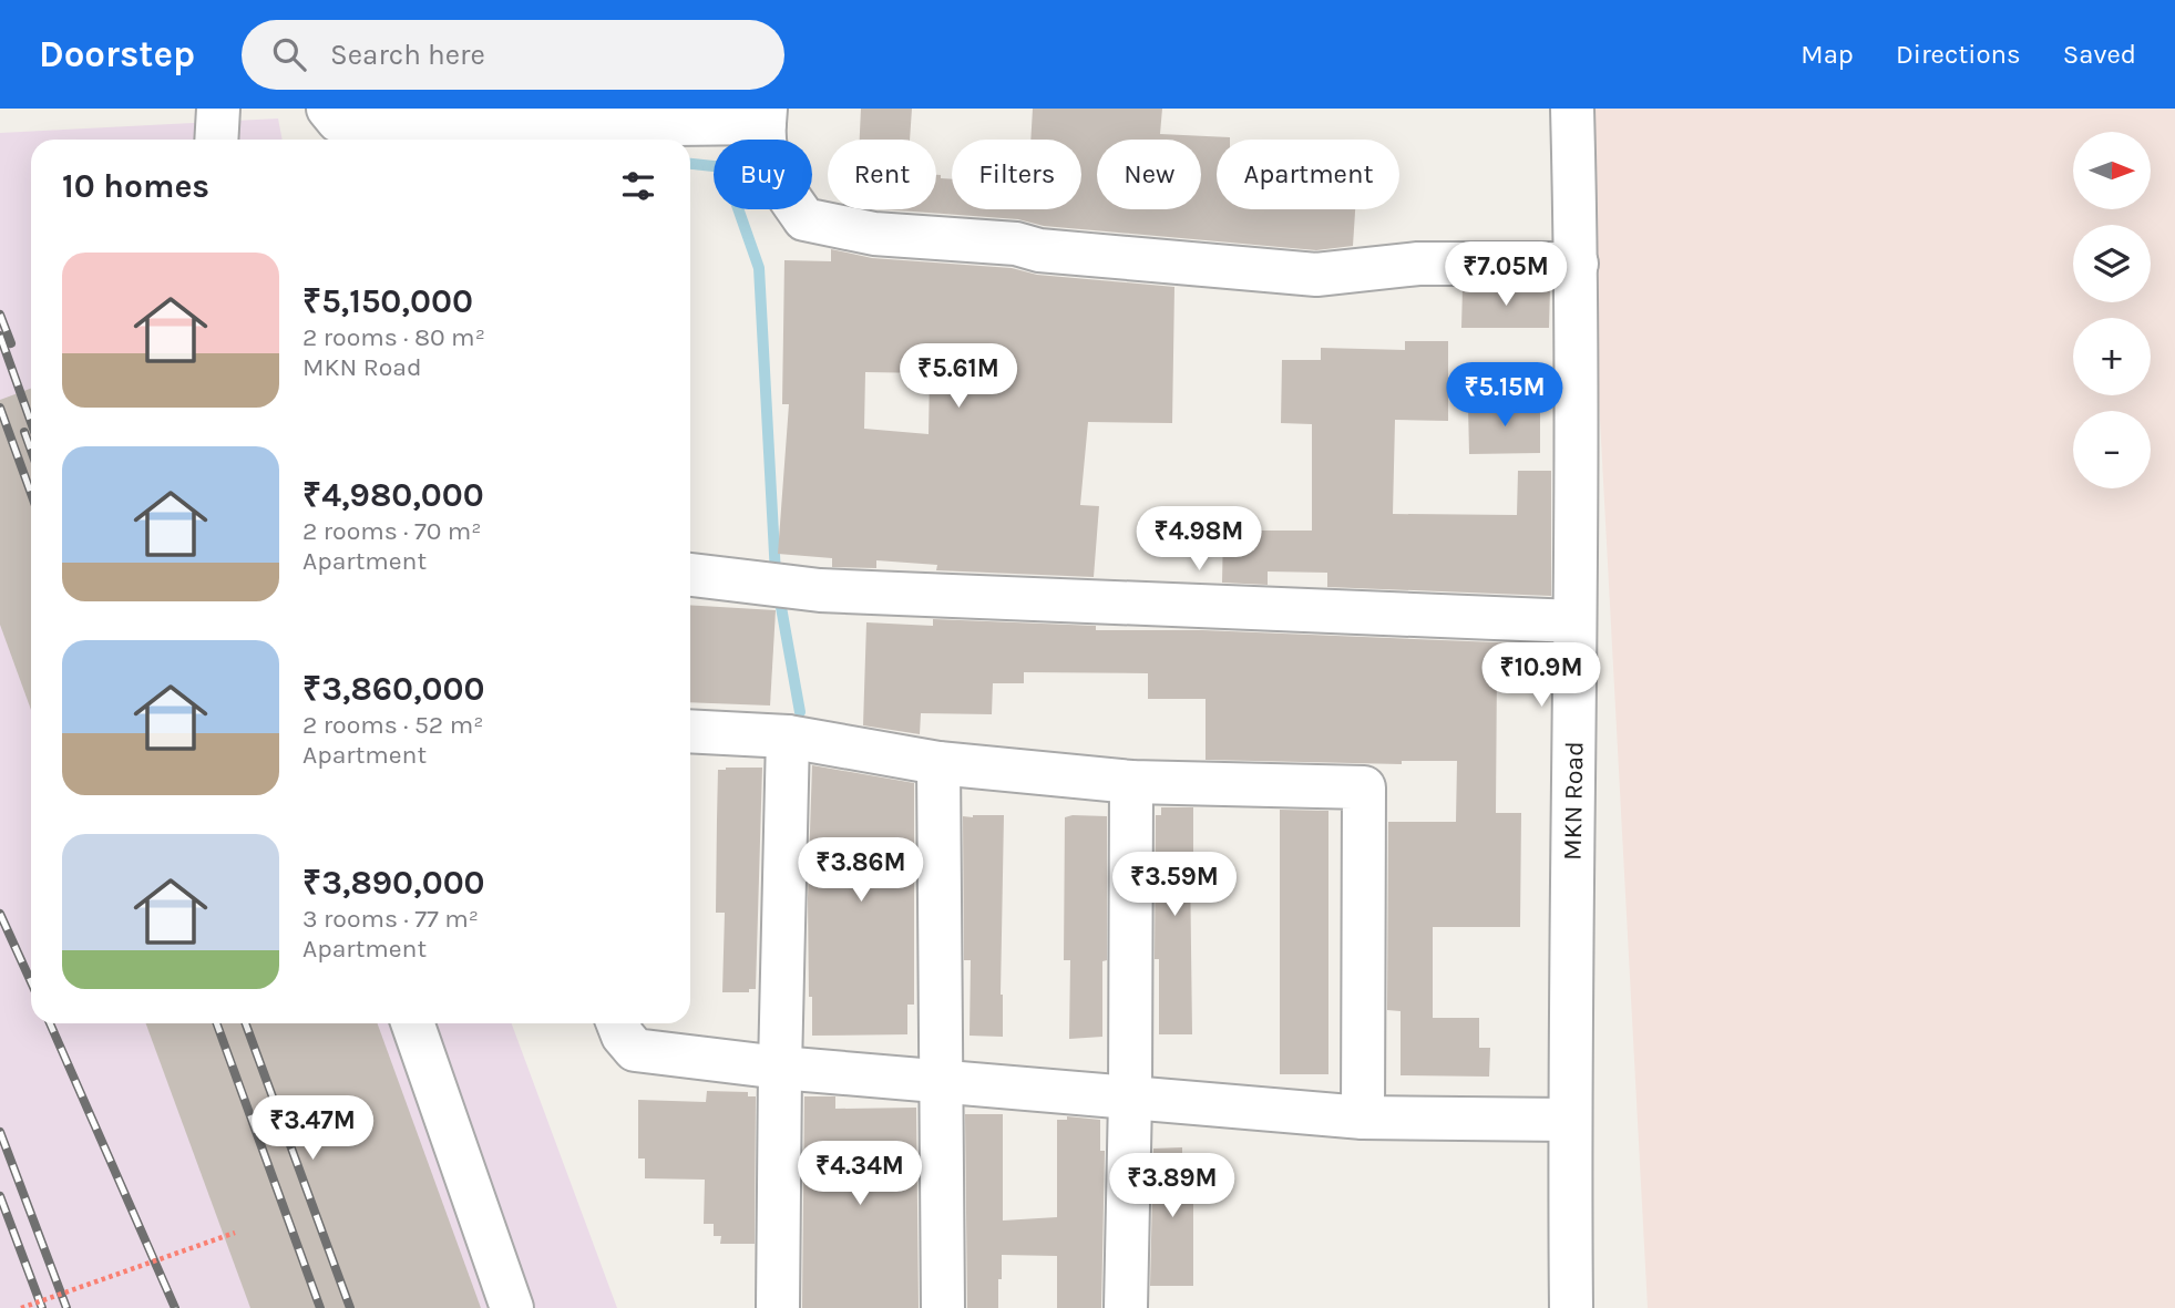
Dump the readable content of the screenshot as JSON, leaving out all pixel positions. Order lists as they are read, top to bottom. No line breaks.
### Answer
{"streets":{"street":["MKN Road"]},"north":"right","page":{"header":"Doorstep","search":"Search here","nav":["Map","Directions","Saved"],"map_buttons":["+","−"],"chip":["Buy","Rent","Filters","New","Apartment"],"heading":"10 homes","list":[{"name":"₹5,150,000","note":"2 rooms · 80 m² · MKN Road"},{"name":"₹4,980,000","note":"2 rooms · 70 m² · Apartment"},{"name":"₹3,860,000","note":"2 rooms · 52 m² · Apartment"},{"name":"₹3,890,000","note":"3 rooms · 77 m² · Apartment"}],"price":["₹7.05M","₹5.61M","₹5.15M","₹4.98M","₹10.9M","₹3.86M","₹3.59M","₹3.47M","₹4.34M","₹3.89M"]}}
